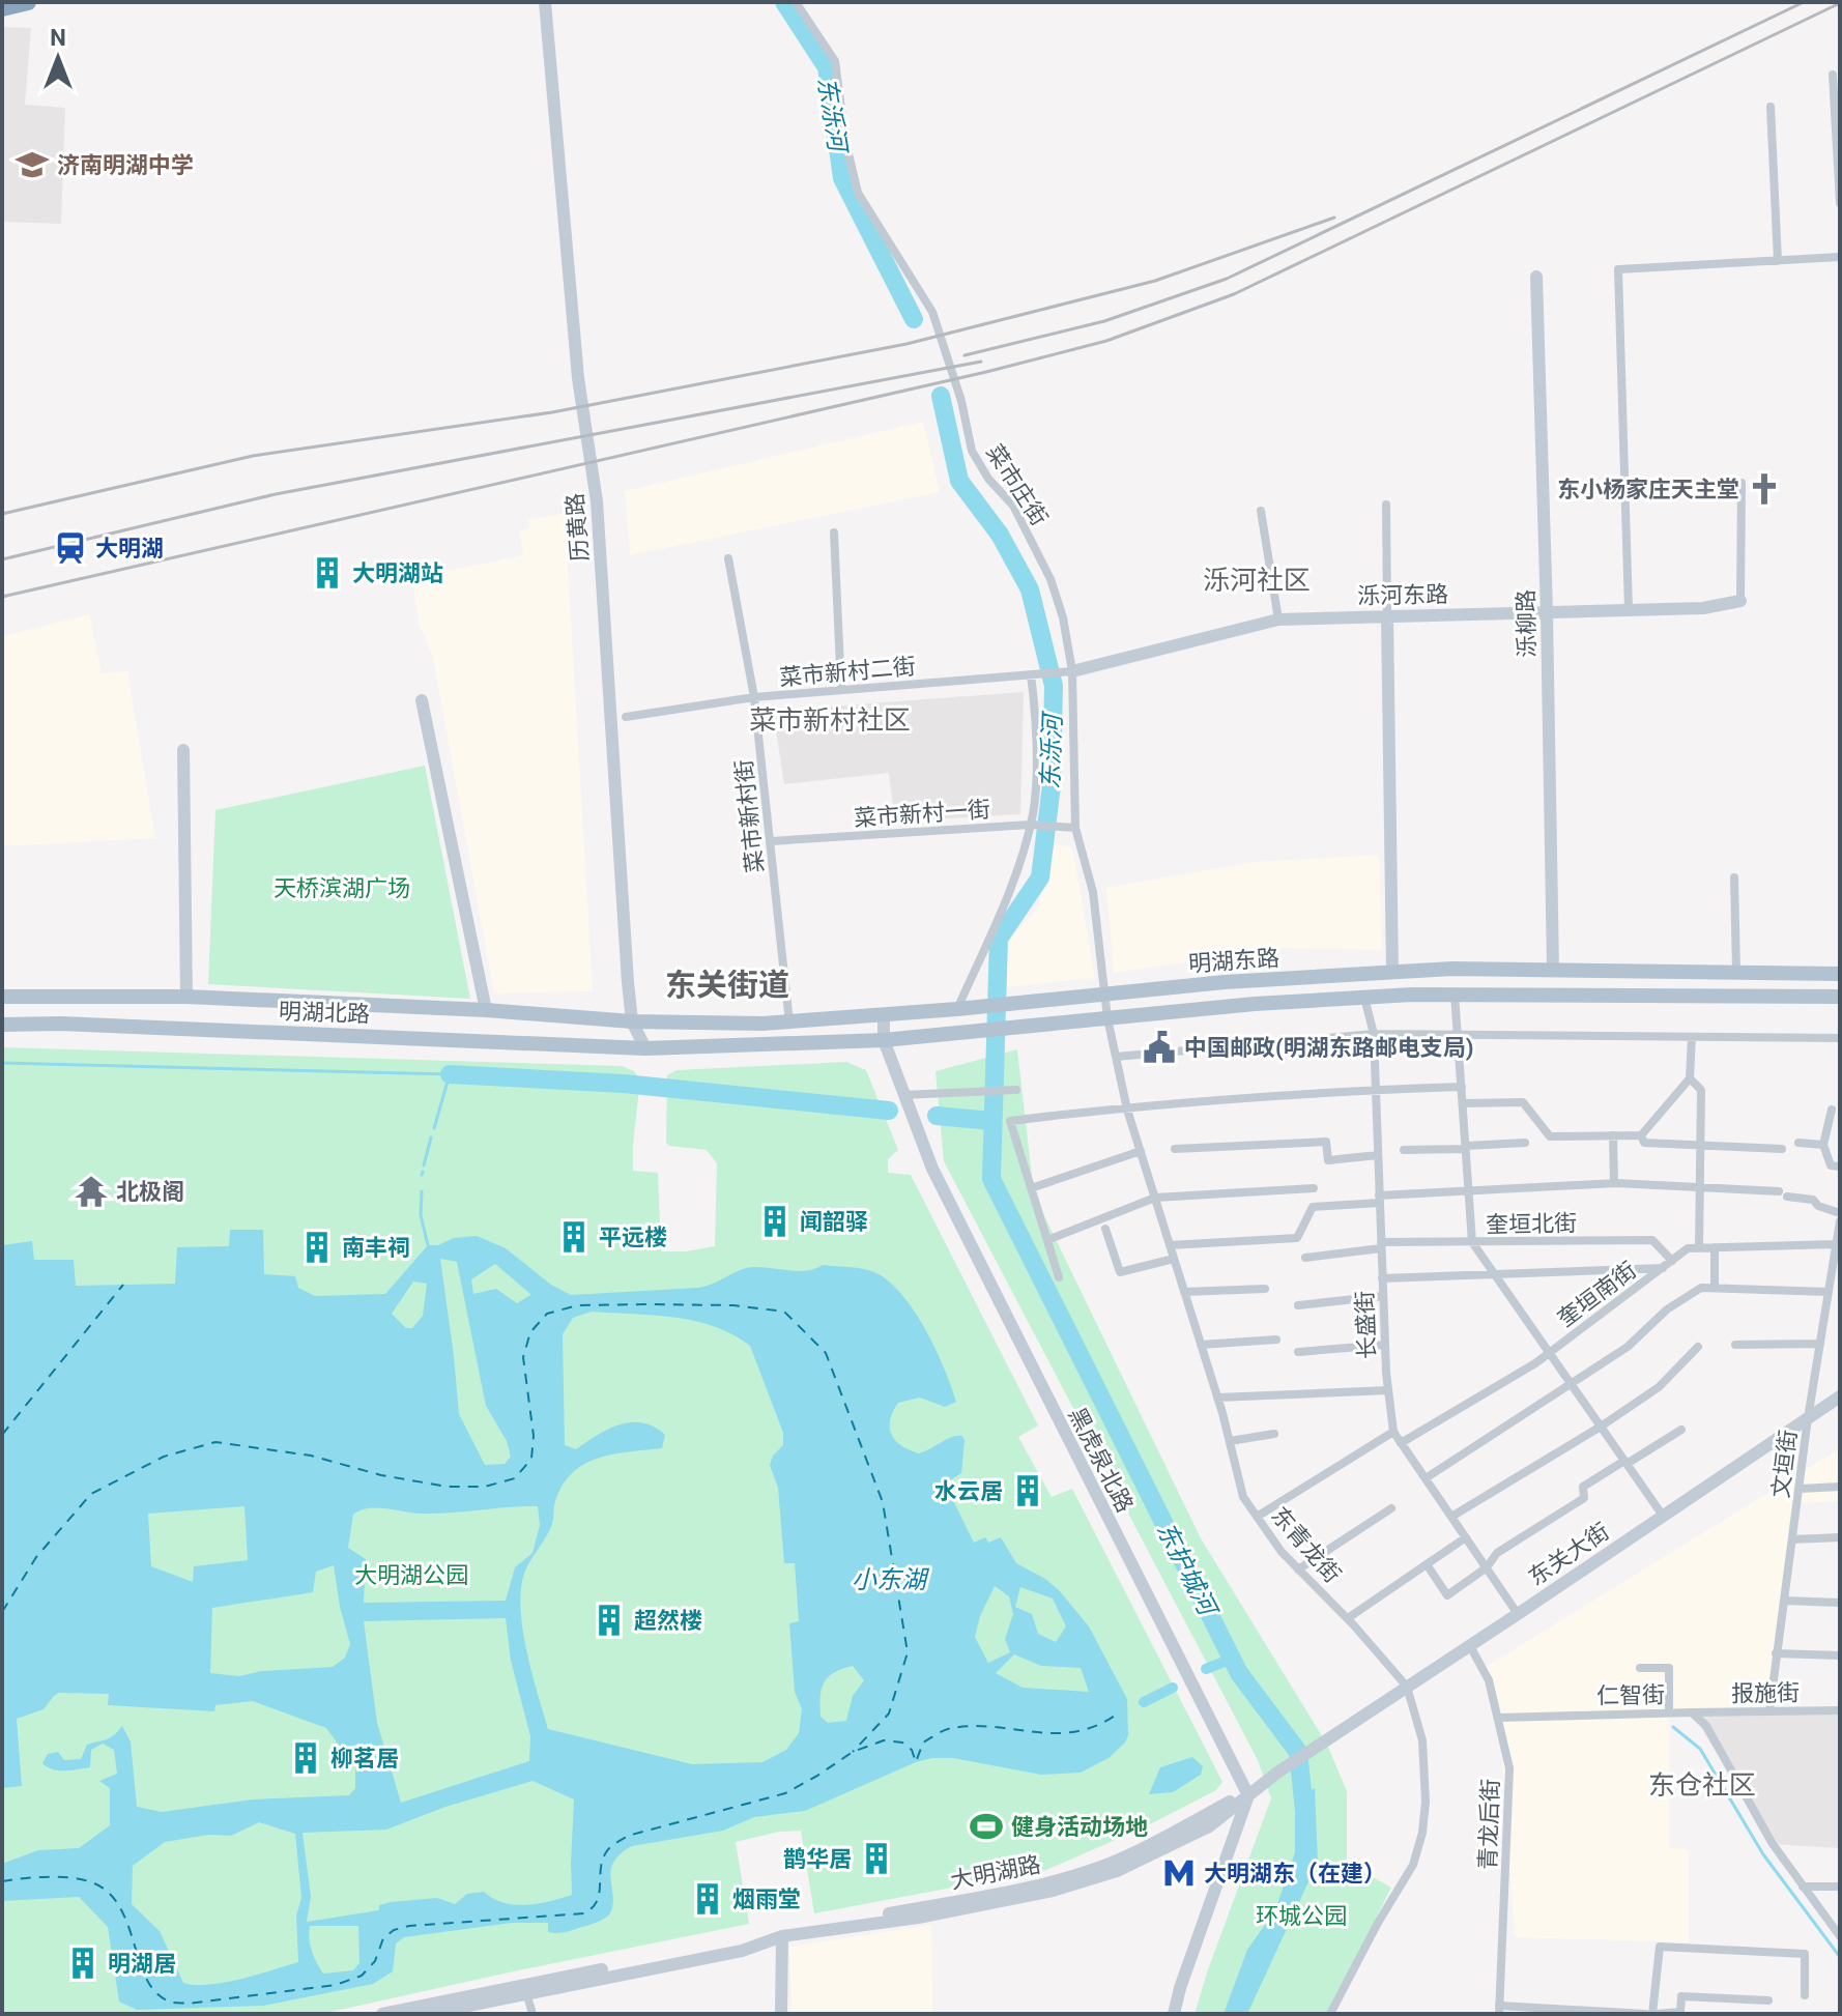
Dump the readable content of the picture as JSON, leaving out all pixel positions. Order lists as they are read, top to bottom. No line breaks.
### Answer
{"streets":{"main road":["历黄路","泺河东路","泺柳路","明湖东路","明湖北路","黑虎泉北路","东关大街","大明湖路"],"street":["菜市庄街","菜市新村二街","菜市新村一街","菜市新村街","奎垣北街","奎垣南街","长盛街","文垣街","东青龙街","报施街","仁智街","青龙后街"]},"crossings":[["菜市庄街","泺河东路"],["菜市庄街","菜市新村二街"],["菜市庄街","菜市新村一街"],["菜市庄街","明湖东路"],["菜市庄街","东青龙街"],["历黄路","明湖东路"],["历黄路","明湖北路"],["泺河东路","泺柳路"],["泺河东路","菜市新村二街"],["泺柳路","明湖东路"],["菜市新村二街","菜市新村街"],["菜市新村一街","菜市新村街"],["菜市新村街","明湖东路"],["明湖东路","明湖北路"],["明湖东路","长盛街"],["明湖东路","黑虎泉北路"],["明湖东路","东青龙街"],["奎垣北街","奎垣南街"],["奎垣北街","长盛街"],["奎垣南街","长盛街"],["奎垣南街","文垣街"],["长盛街","东关大街"],["黑虎泉北路","东关大街"],["黑虎泉北路","大明湖路"],["文垣街","东关大街"],["文垣街","报施街"],["东青龙街","东关大街"],["东关大街","青龙后街"],["东关大街","大明湖路"],["报施街","仁智街"],["仁智街","青龙后街"]],"districts":["泺河社区","菜市新村社区","东关街道","东仓社区"],"water":["东泺河","东护城河","小东湖"],"parks":["天桥滨湖广场","大明湖公园","环城公园"],"places":{"school or university":["济南明湖中学"],"church":["东小杨家庄天主堂"],"station":["大明湖"],"building":["大明湖站","闻韶驿","平远楼","南丰祠","水云居","超然楼","柳茗居","鹊华居","烟雨堂","明湖居"],"public building":["中国邮政(明湖东路邮电支局)"],"temple":["北极阁"],"sports":["健身活动场地"],"metro station":["大明湖东（在建）"]},"north":"top"}
